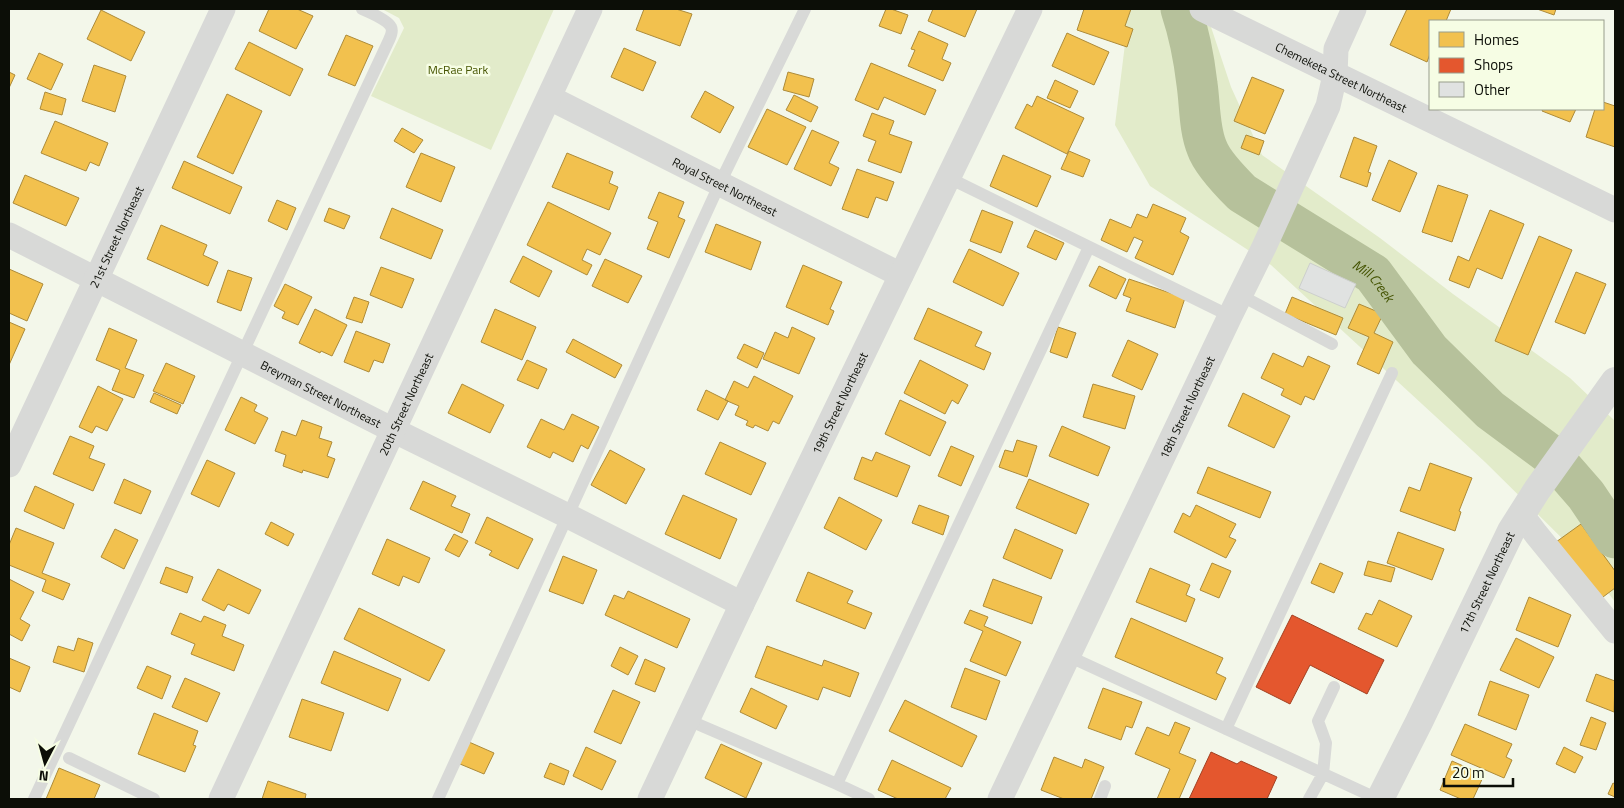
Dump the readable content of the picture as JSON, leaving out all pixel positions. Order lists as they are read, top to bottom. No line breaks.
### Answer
{"streets":{"main road":["17th Street Northeast"],"street":["Chemeketa Street Northeast","Royal Street Northeast","21st Street Northeast","Breyman Street Northeast","19th Street Northeast","20th Street Northeast","18th Street Northeast"]},"crossings":[["Chemeketa Street Northeast","18th Street Northeast"],["Royal Street Northeast","19th Street Northeast"],["Royal Street Northeast","20th Street Northeast"],["21st Street Northeast","Breyman Street Northeast"],["Breyman Street Northeast","19th Street Northeast"],["Breyman Street Northeast","20th Street Northeast"]],"water":["Mill Creek"],"parks":["McRae Park"],"legend":["Homes","Shops","Other"],"scale_bar":"20 m","north":"bottom"}
